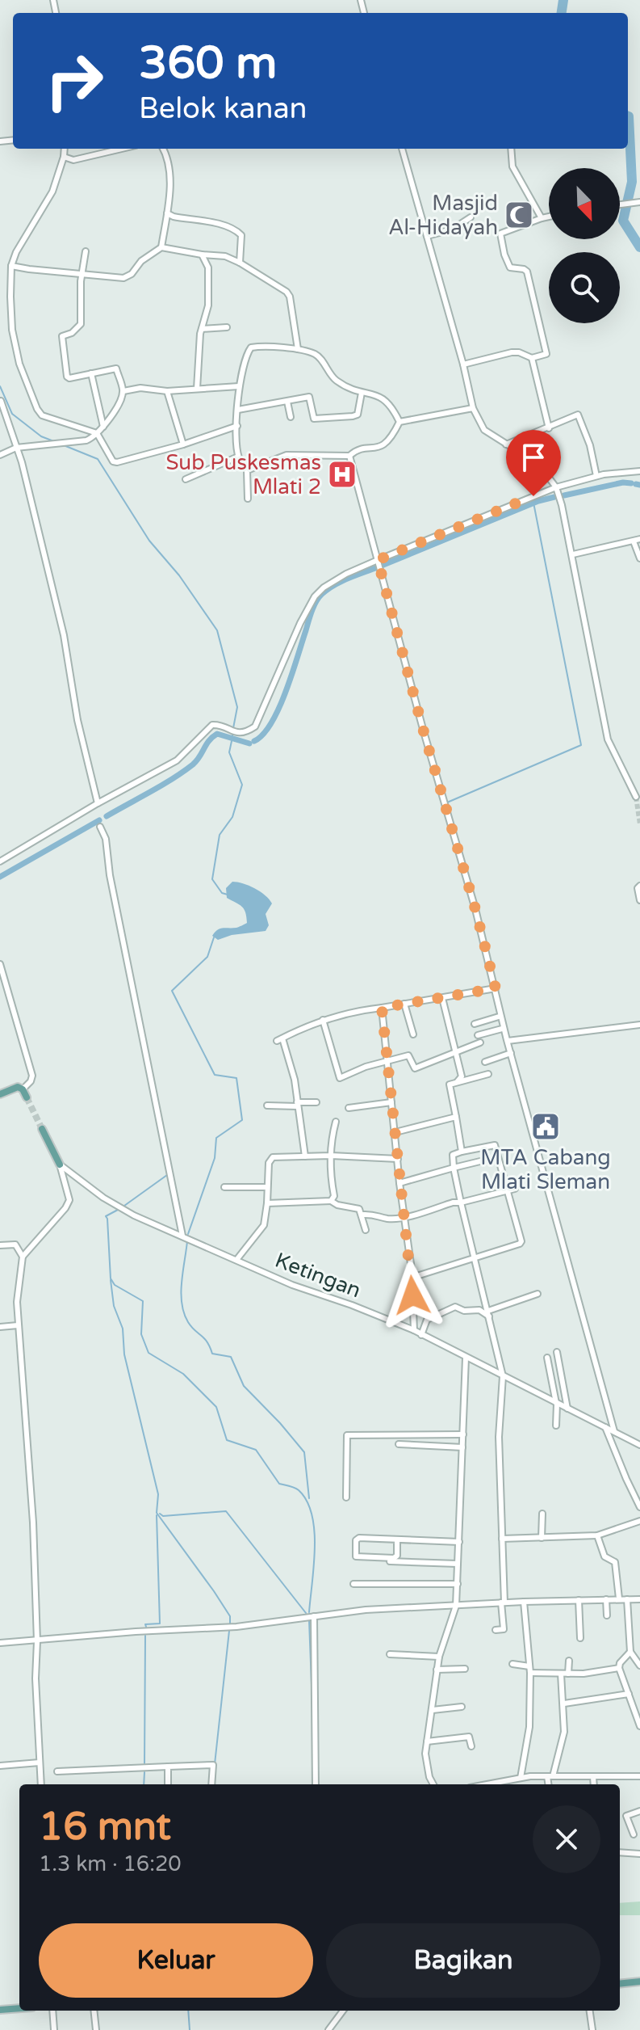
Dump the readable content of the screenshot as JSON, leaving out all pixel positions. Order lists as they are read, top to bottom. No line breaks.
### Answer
{"streets":{"main road":["Ketingan"]},"places":{"mosque":["Masjid Al-Hidayah"],"hospital":["Sub Puskesmas Mlati 2"],"public building":["MTA Cabang Mlati Sleman"]},"north":"bottom right","page":{"turn":["360 m","Belok kanan"],"heading":["16 mnt","1.3 km · 16:20"],"buttons":["Keluar","Bagikan"]}}
